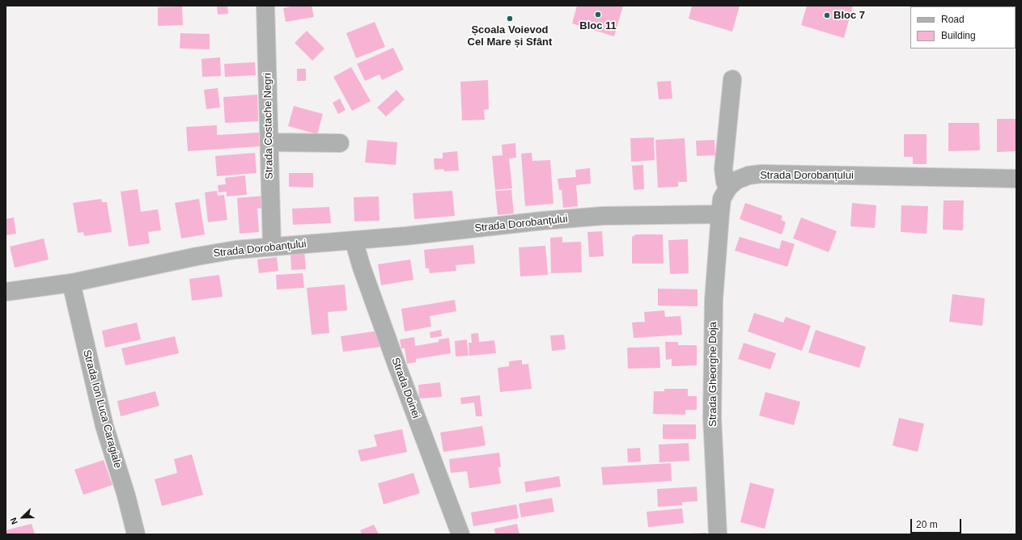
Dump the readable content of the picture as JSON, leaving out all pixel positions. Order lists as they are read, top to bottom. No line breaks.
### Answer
{"streets":{"street":["Strada Costache Negri","Strada Dorobanțului","Strada Gheorghe Doja","Strada Doinei","Strada Ion Luca Caragiale"]},"crossings":[["Strada Costache Negri","Strada Dorobanțului"],["Strada Dorobanțului","Strada Gheorghe Doja"],["Strada Dorobanțului","Strada Doinei"],["Strada Dorobanțului","Strada Ion Luca Caragiale"]],"places":["Bloc 11","Bloc 7","Școala Voievod Cel Mare și Sfânt"],"legend":["Road","Building"],"scale_bar":"20 m","north":"bottom left"}
